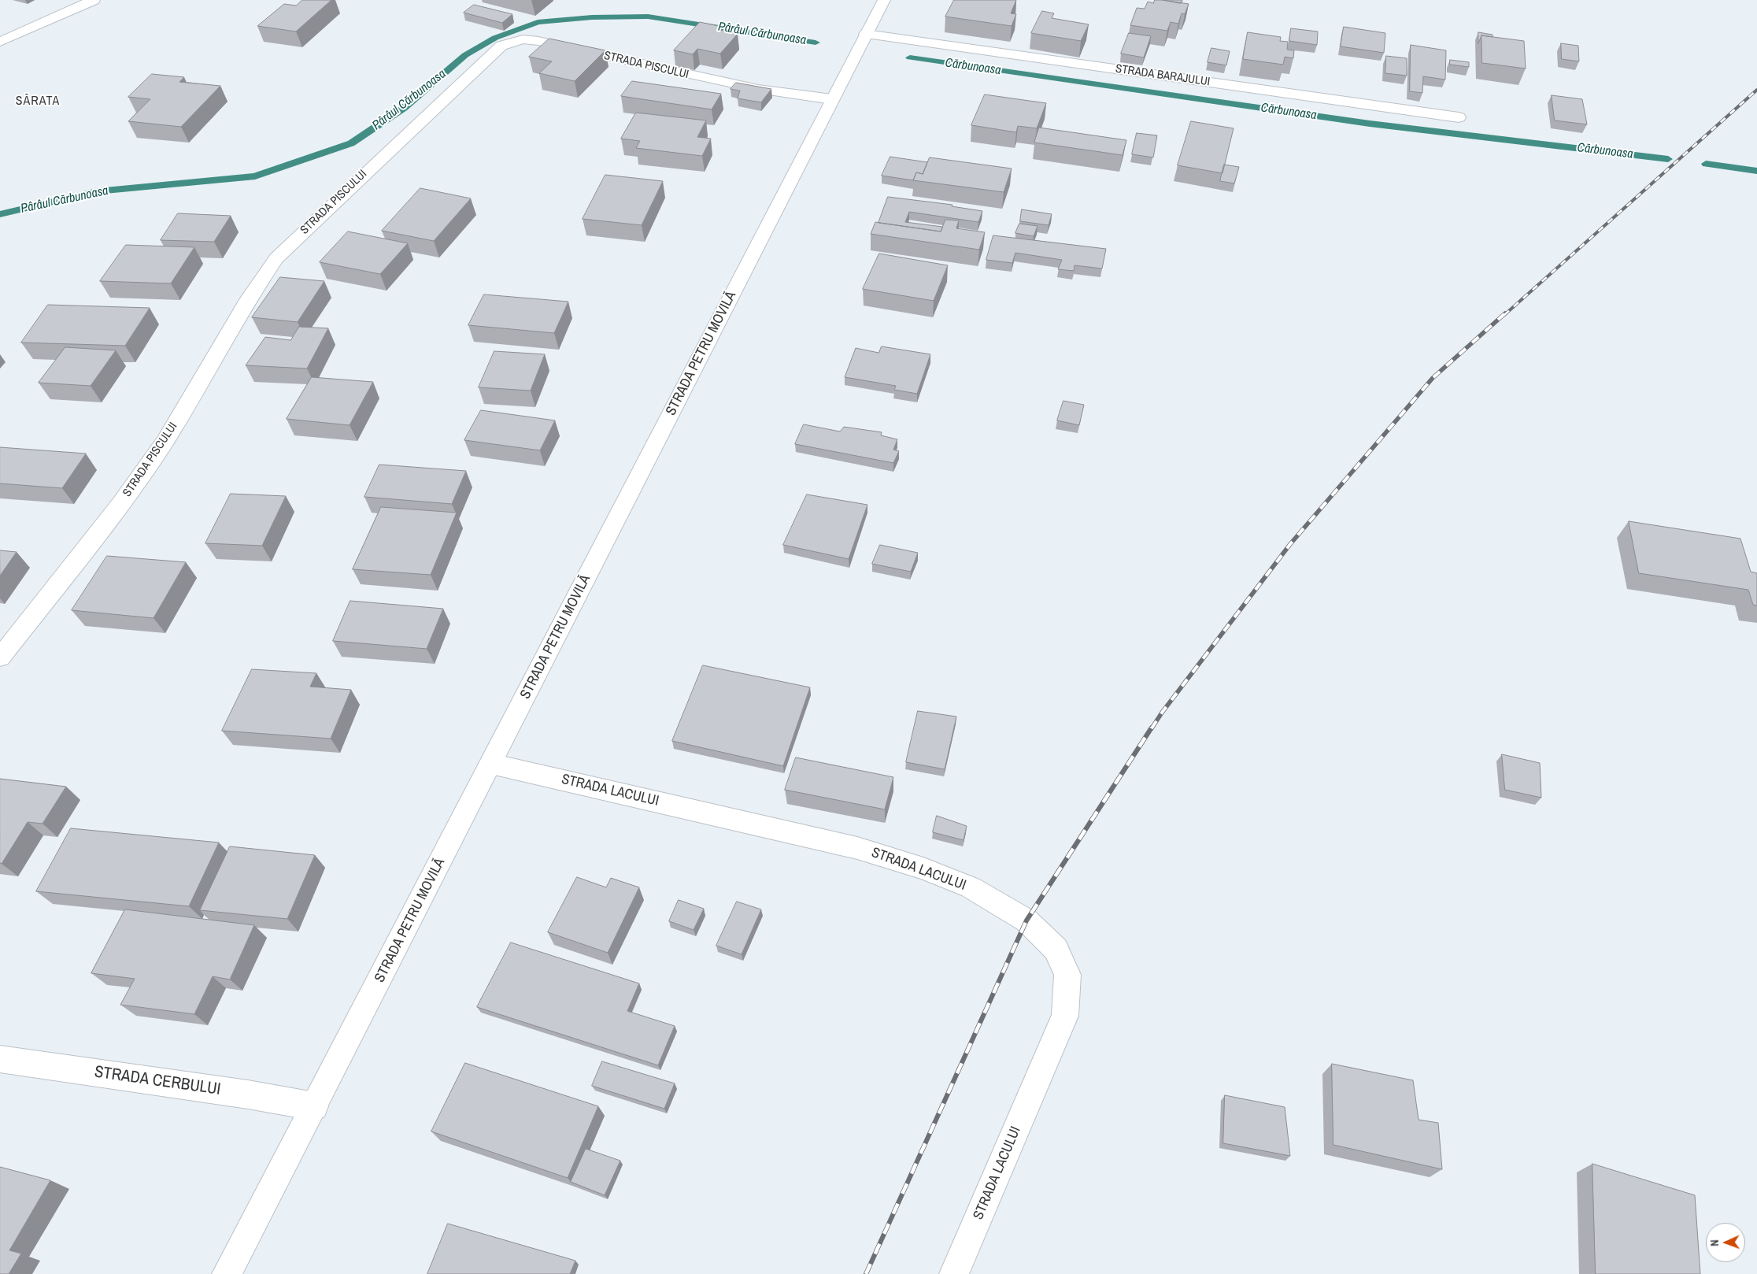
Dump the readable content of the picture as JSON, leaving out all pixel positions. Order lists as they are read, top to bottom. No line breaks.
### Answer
{"streets":{"street":["STRADA PISCULUI","STRADA BARAJULUI","STRADA PETRU MOVILĂ","STRADA LACULUI","STRADA CERBULUI"]},"crossings":[["STRADA PISCULUI","STRADA PETRU MOVILĂ"],["STRADA BARAJULUI","STRADA PETRU MOVILĂ"],["STRADA PETRU MOVILĂ","STRADA LACULUI"],["STRADA PETRU MOVILĂ","STRADA CERBULUI"]],"districts":["SĂRATA"],"water":["Pârâul Cărbunoasa","Cărbunoasa"],"north":"left"}
